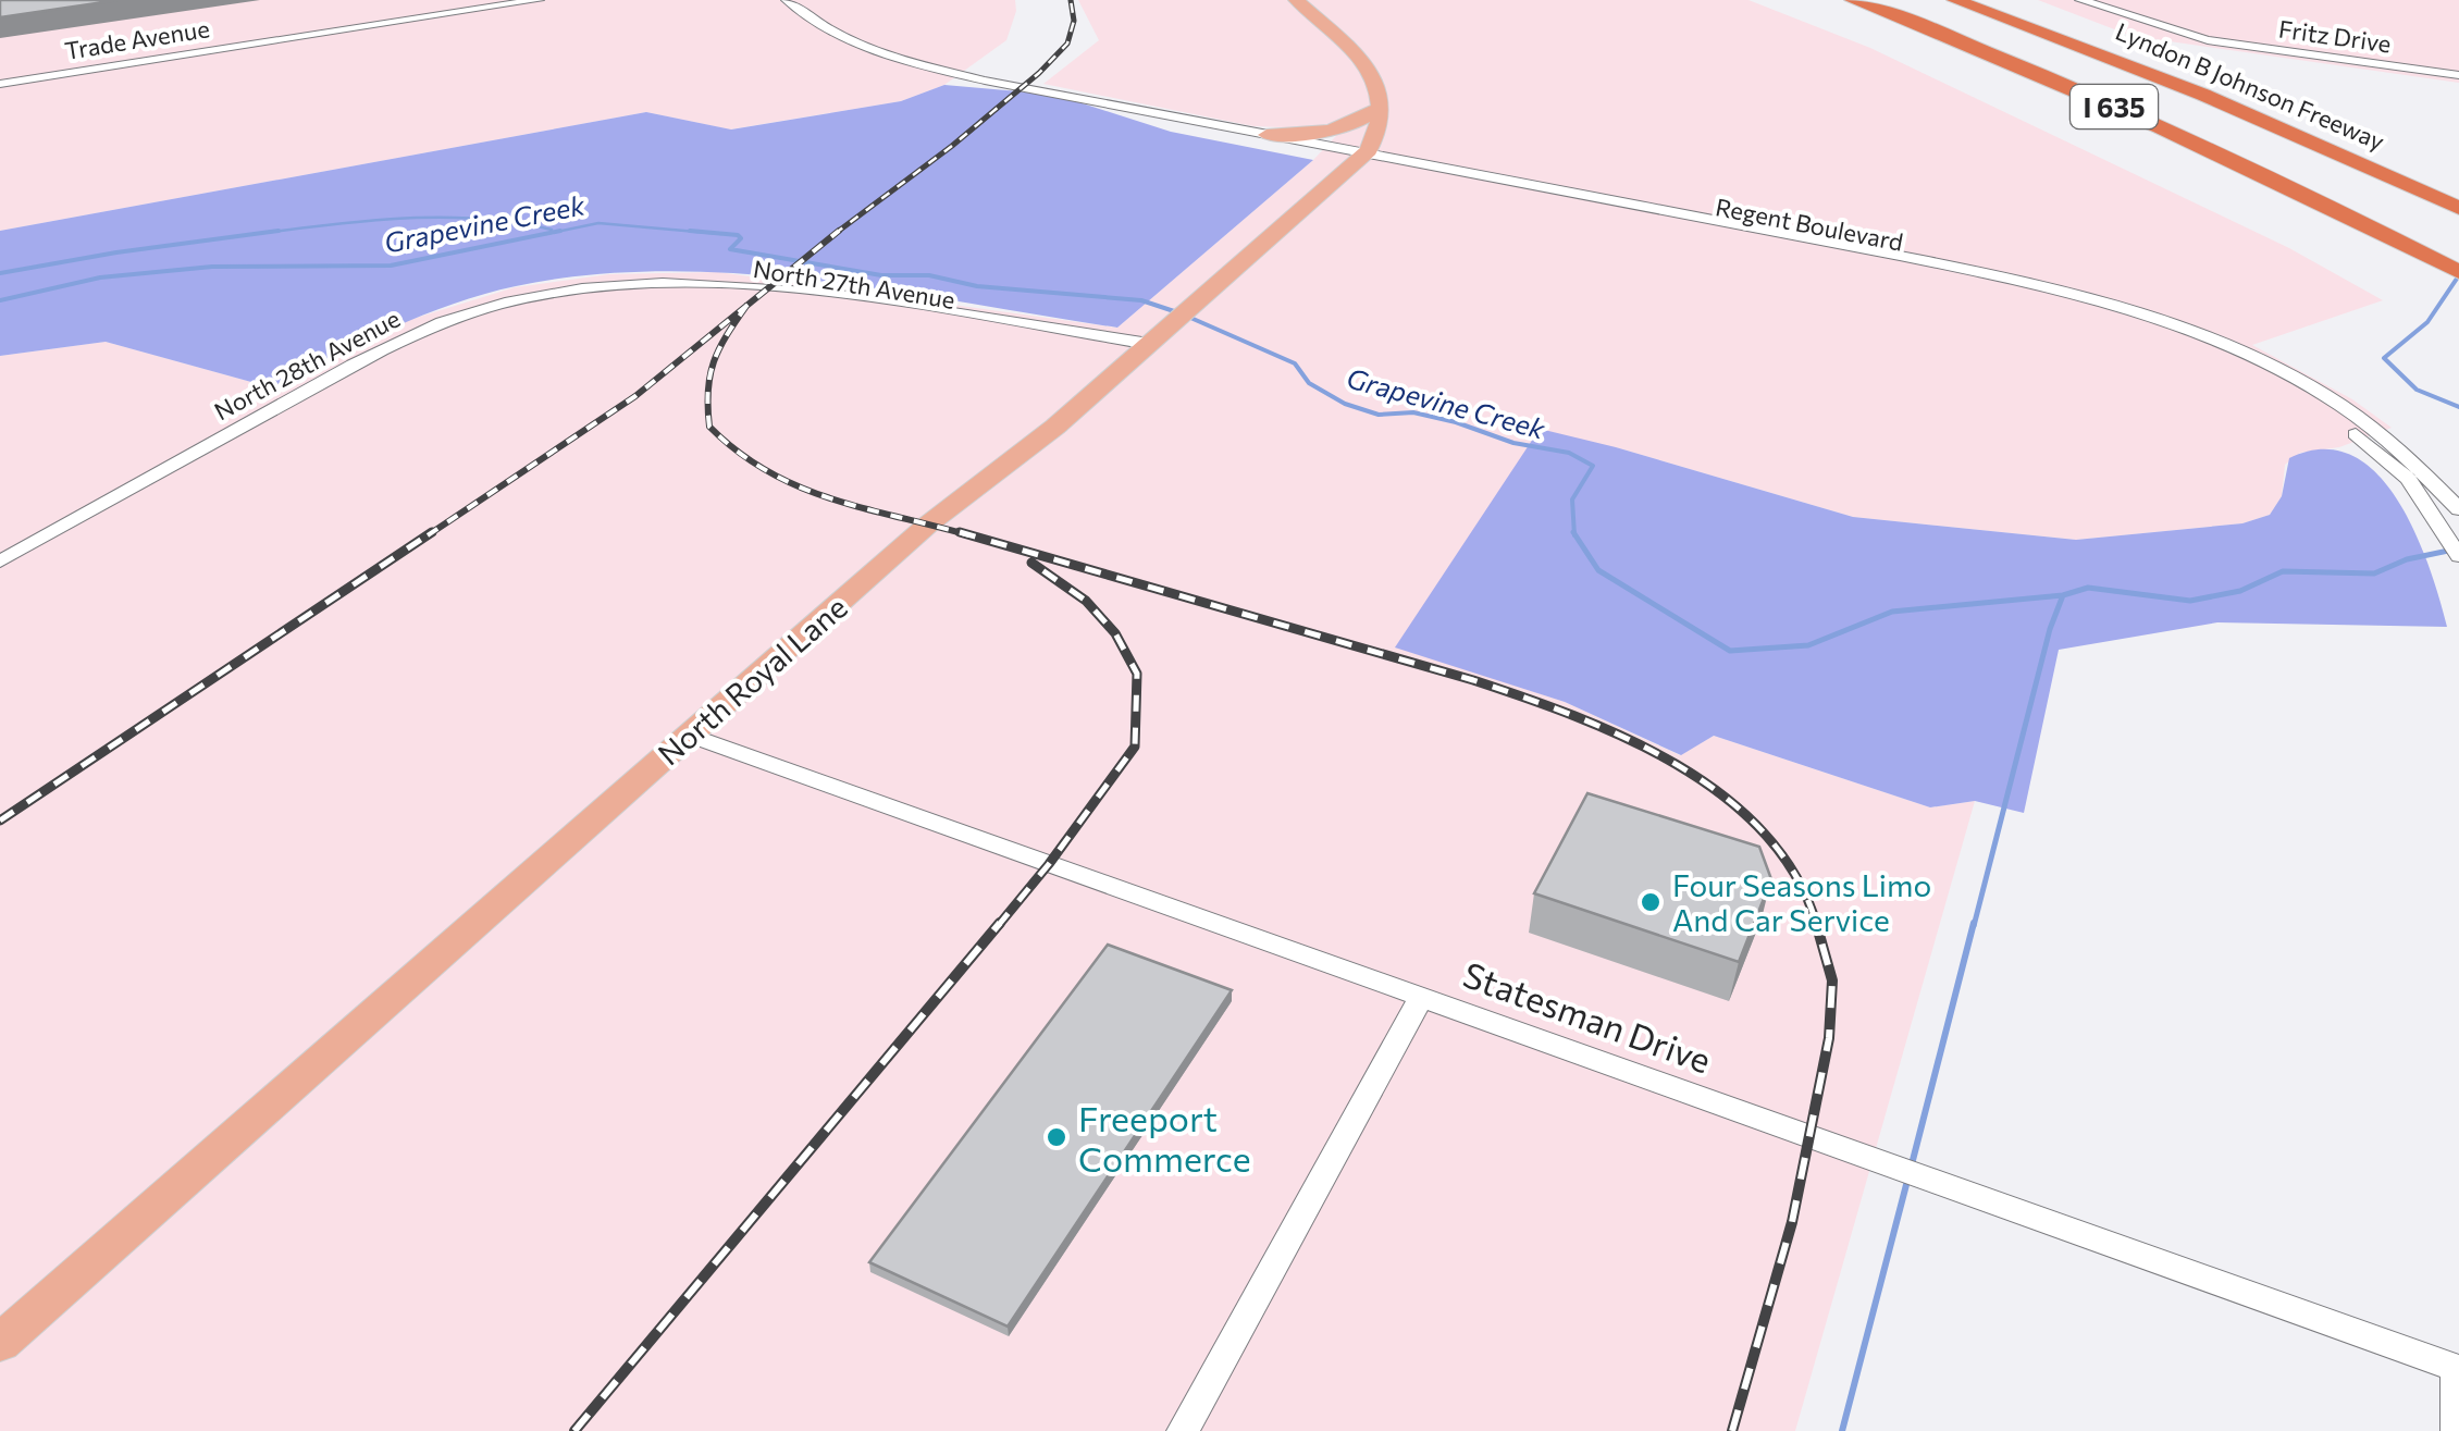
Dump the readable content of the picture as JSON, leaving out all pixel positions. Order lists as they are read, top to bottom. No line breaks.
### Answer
{"streets":{"highway":["Lyndon B Johnson Freeway","I 635"],"main road":["North Royal Lane"],"street":["Fritz Drive","Trade Avenue","Regent Boulevard","North 27th Avenue","North 28th Avenue","Statesman Drive"]},"crossings":[["Regent Boulevard","North Royal Lane"],["North 27th Avenue","North 28th Avenue"],["North 27th Avenue","North Royal Lane"],["North Royal Lane","Statesman Drive"]],"water":["Grapevine Creek"],"places":["Four Seasons Limo And Car Service","Freeport Commerce"]}
